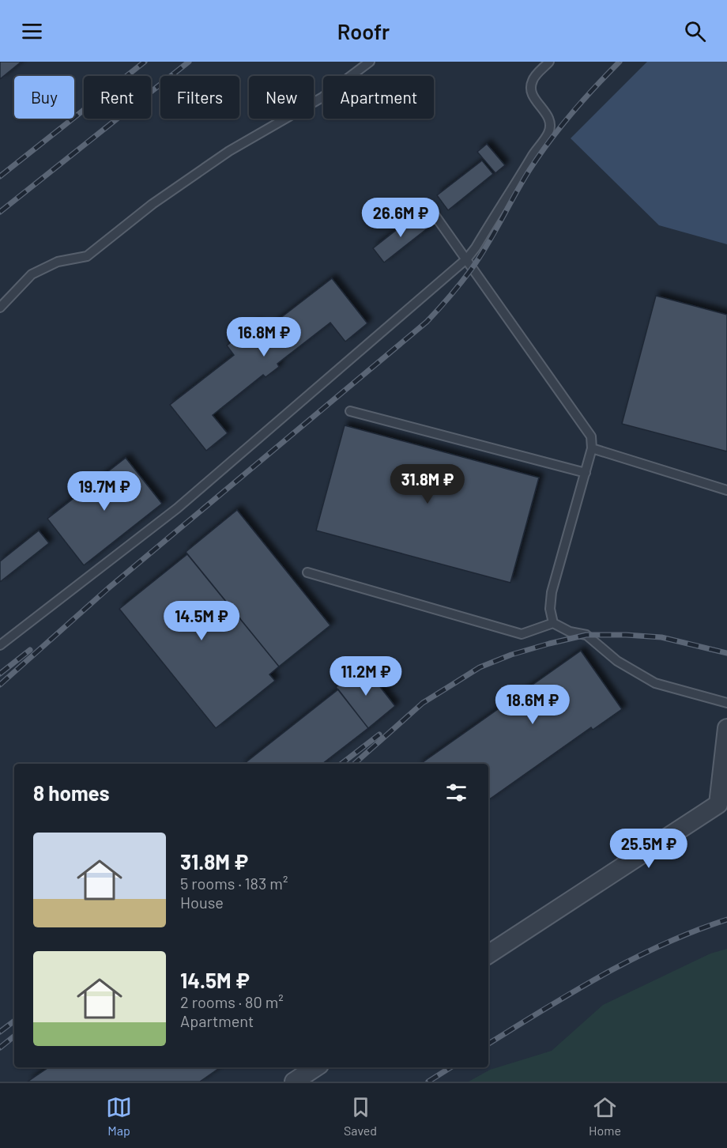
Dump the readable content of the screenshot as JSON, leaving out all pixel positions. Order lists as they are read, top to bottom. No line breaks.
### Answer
{"page":{"header":"Roofr","chip":["Buy","Rent","Filters","New","Apartment"],"price":["26.6M ₽","16.8M ₽","31.8M ₽","19.7M ₽","14.5M ₽","11.2M ₽","18.6M ₽","25.5M ₽"],"heading":"8 homes","list":[{"name":"31.8M ₽","note":"5 rooms · 183 m² · House"},{"name":"14.5M ₽","note":"2 rooms · 80 m² · Apartment"}],"tabs":["Map","Saved","Home"]}}
